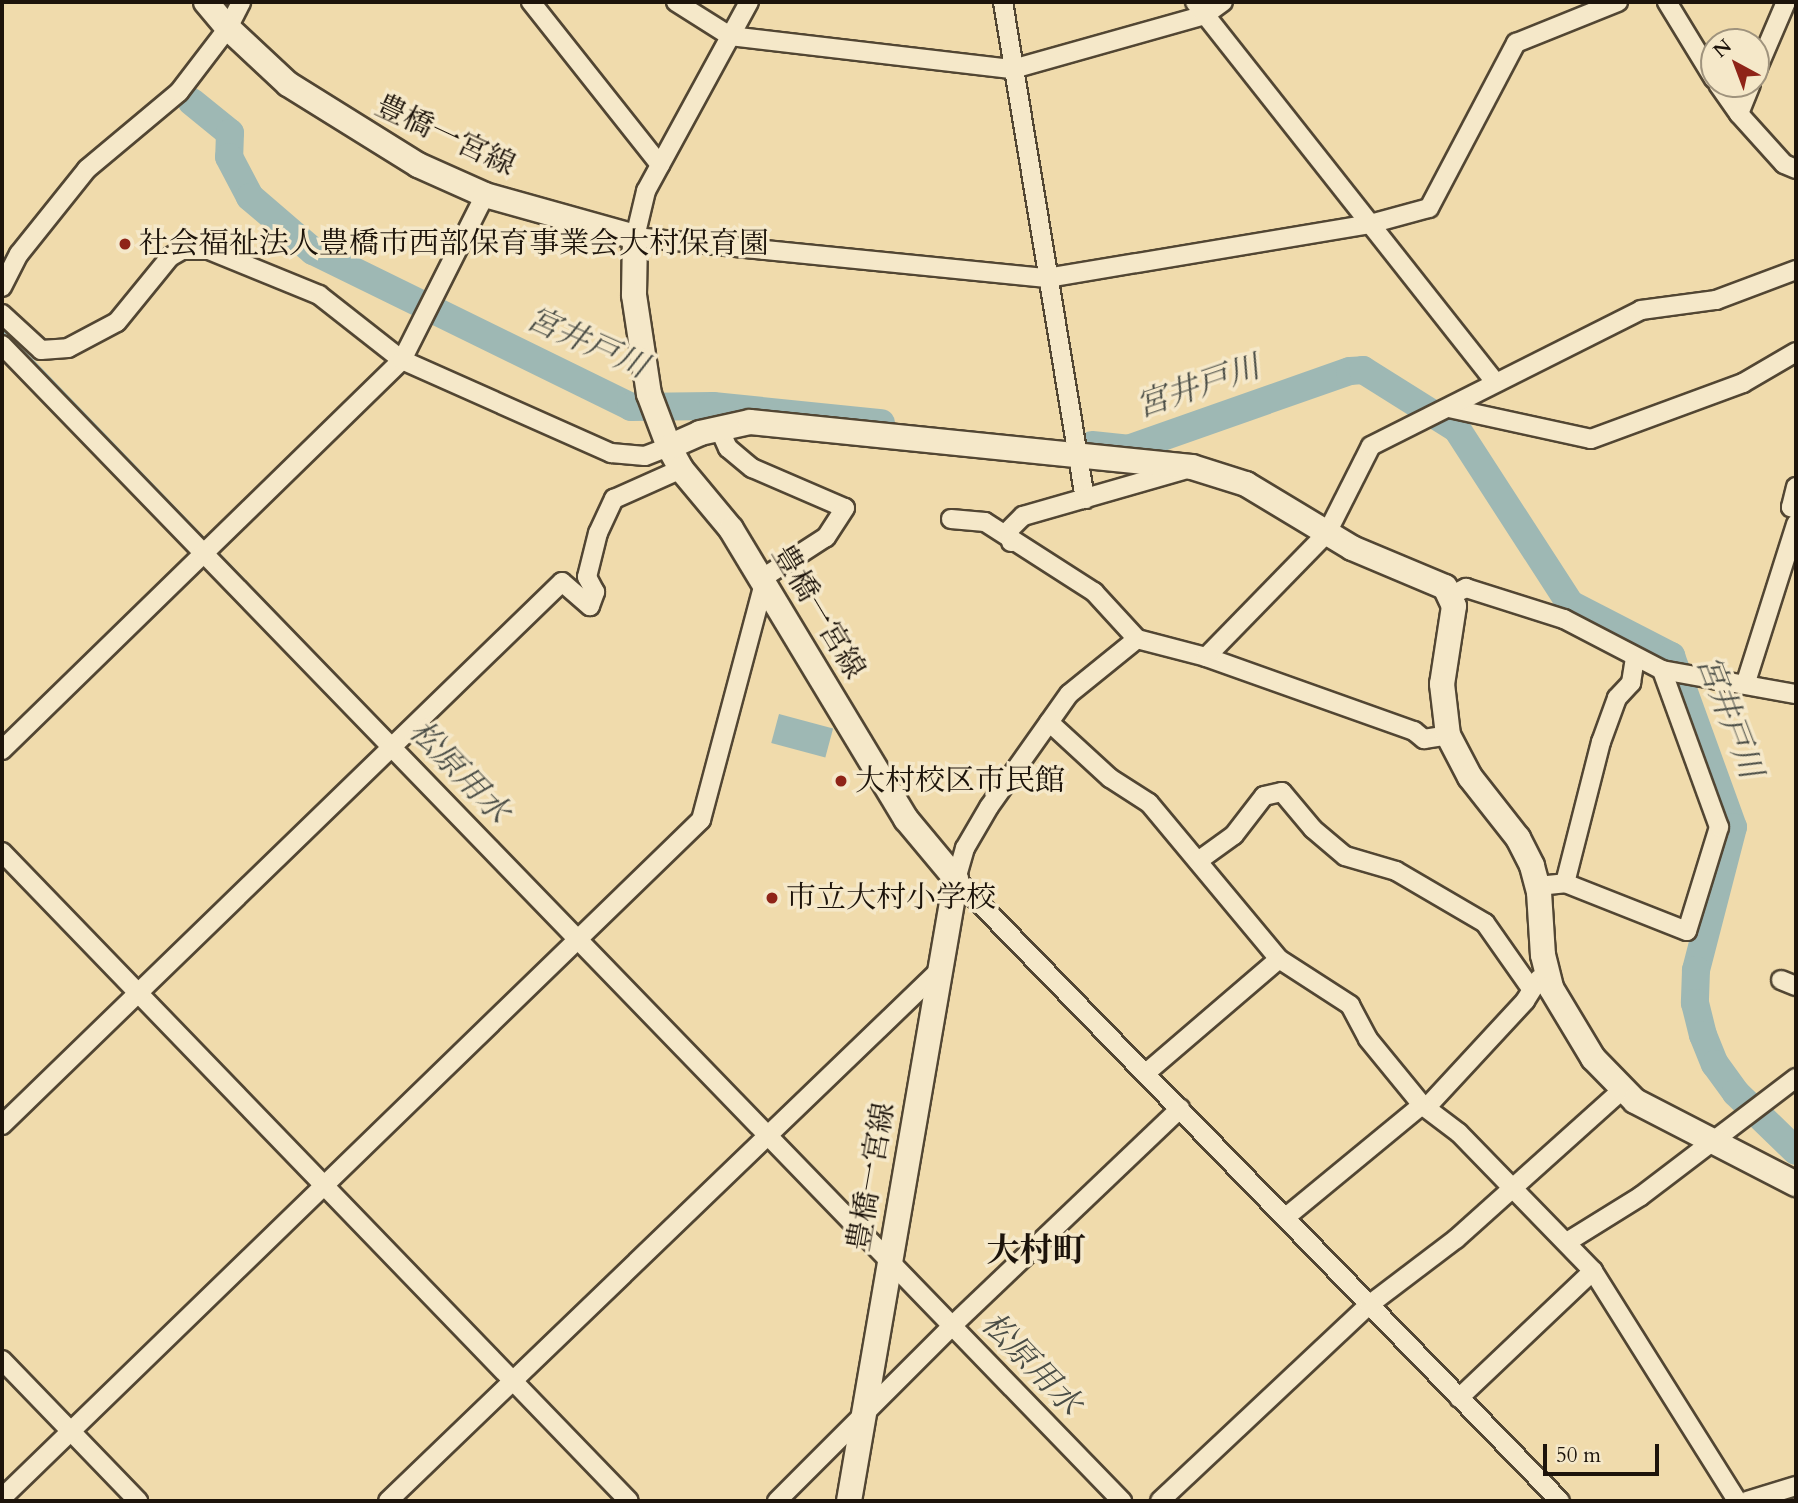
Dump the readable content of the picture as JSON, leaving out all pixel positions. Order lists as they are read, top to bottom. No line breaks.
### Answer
{"streets":{"main road":["豊橋一宮線"]},"districts":["大村町"],"water":["宮井戸川","松原用水"],"places":["社会福祉法人豊橋市西部保育事業会大村保育園","大村校区市民館","市立大村小学校"],"scale_bar":"50 m","north":"top left"}
